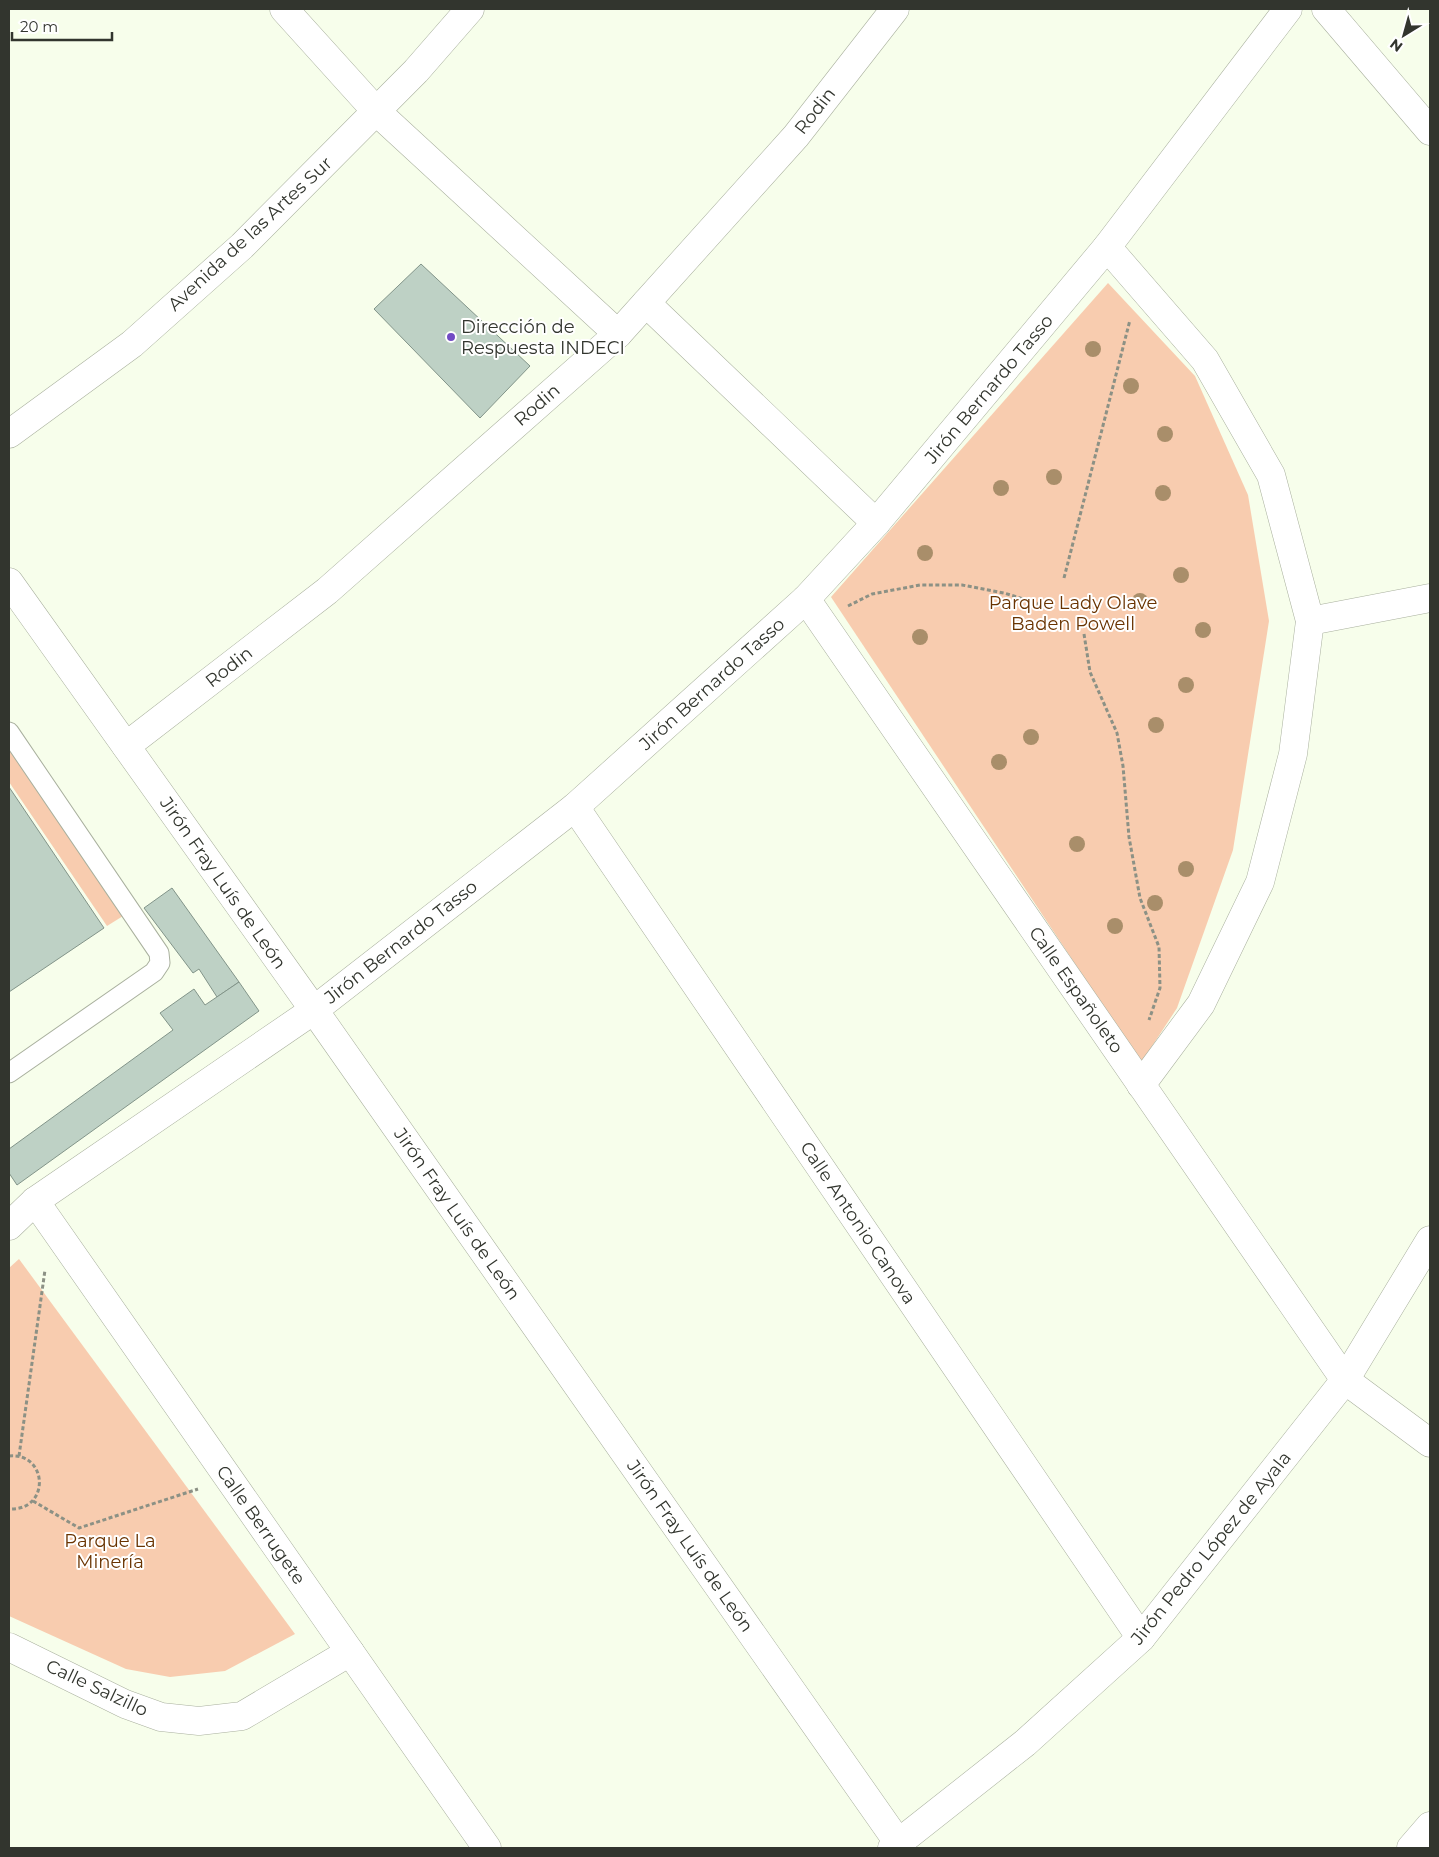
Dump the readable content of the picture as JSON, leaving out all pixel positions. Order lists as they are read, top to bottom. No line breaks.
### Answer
{"streets":{"street":["Rodin","Avenida de las Artes Sur","Jirón Bernardo Tasso","Jirón Fray Luís de León","Calle Españoleto","Calle Antonio Canova","Calle Berrugete","Jirón Pedro López de Ayala","Calle Salzillo"]},"crossings":[["Rodin","Jirón Fray Luís de León"],["Jirón Bernardo Tasso","Jirón Fray Luís de León"],["Jirón Bernardo Tasso","Calle Españoleto"],["Jirón Bernardo Tasso","Calle Antonio Canova"],["Jirón Bernardo Tasso","Calle Berrugete"],["Jirón Fray Luís de León","Jirón Pedro López de Ayala"],["Calle Españoleto","Jirón Pedro López de Ayala"],["Calle Antonio Canova","Jirón Pedro López de Ayala"],["Calle Berrugete","Calle Salzillo"]],"parks":["Parque Lady Olave Baden Powell","Parque La Minería"],"places":["Dirección de Respuesta INDECI"],"scale_bar":"20 m","north":"bottom left"}
